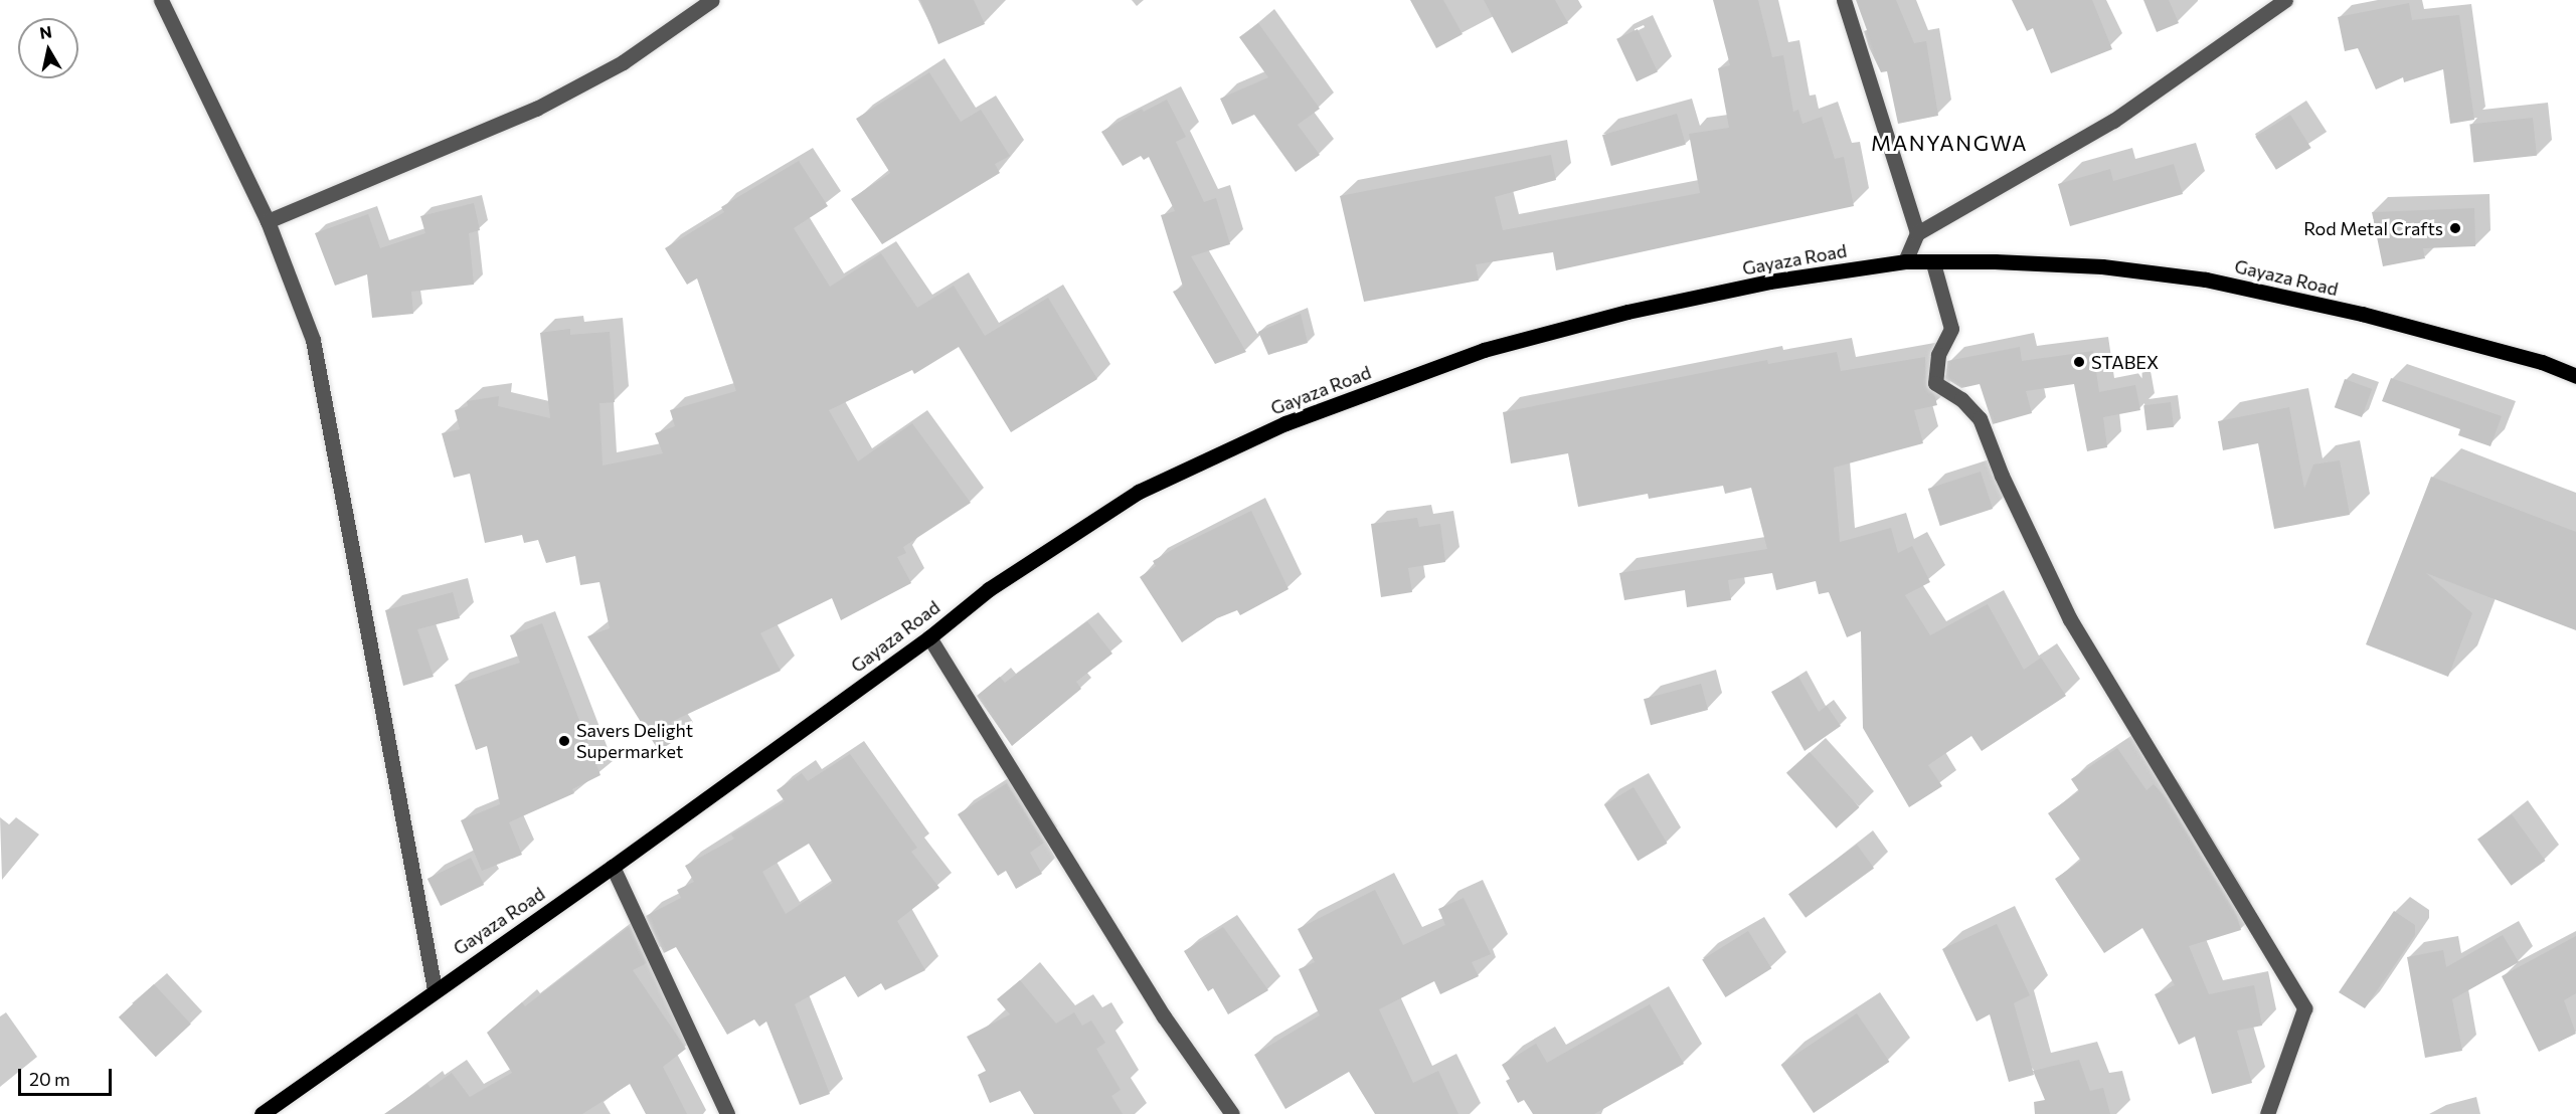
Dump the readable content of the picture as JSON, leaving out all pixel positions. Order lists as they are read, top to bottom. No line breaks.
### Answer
{"streets":{"main road":["Gayaza Road"]},"districts":["MANYANGWA"],"places":["Rod Metal Crafts","STABEX","Savers Delight Supermarket"],"scale_bar":"20 m","north":"top"}
